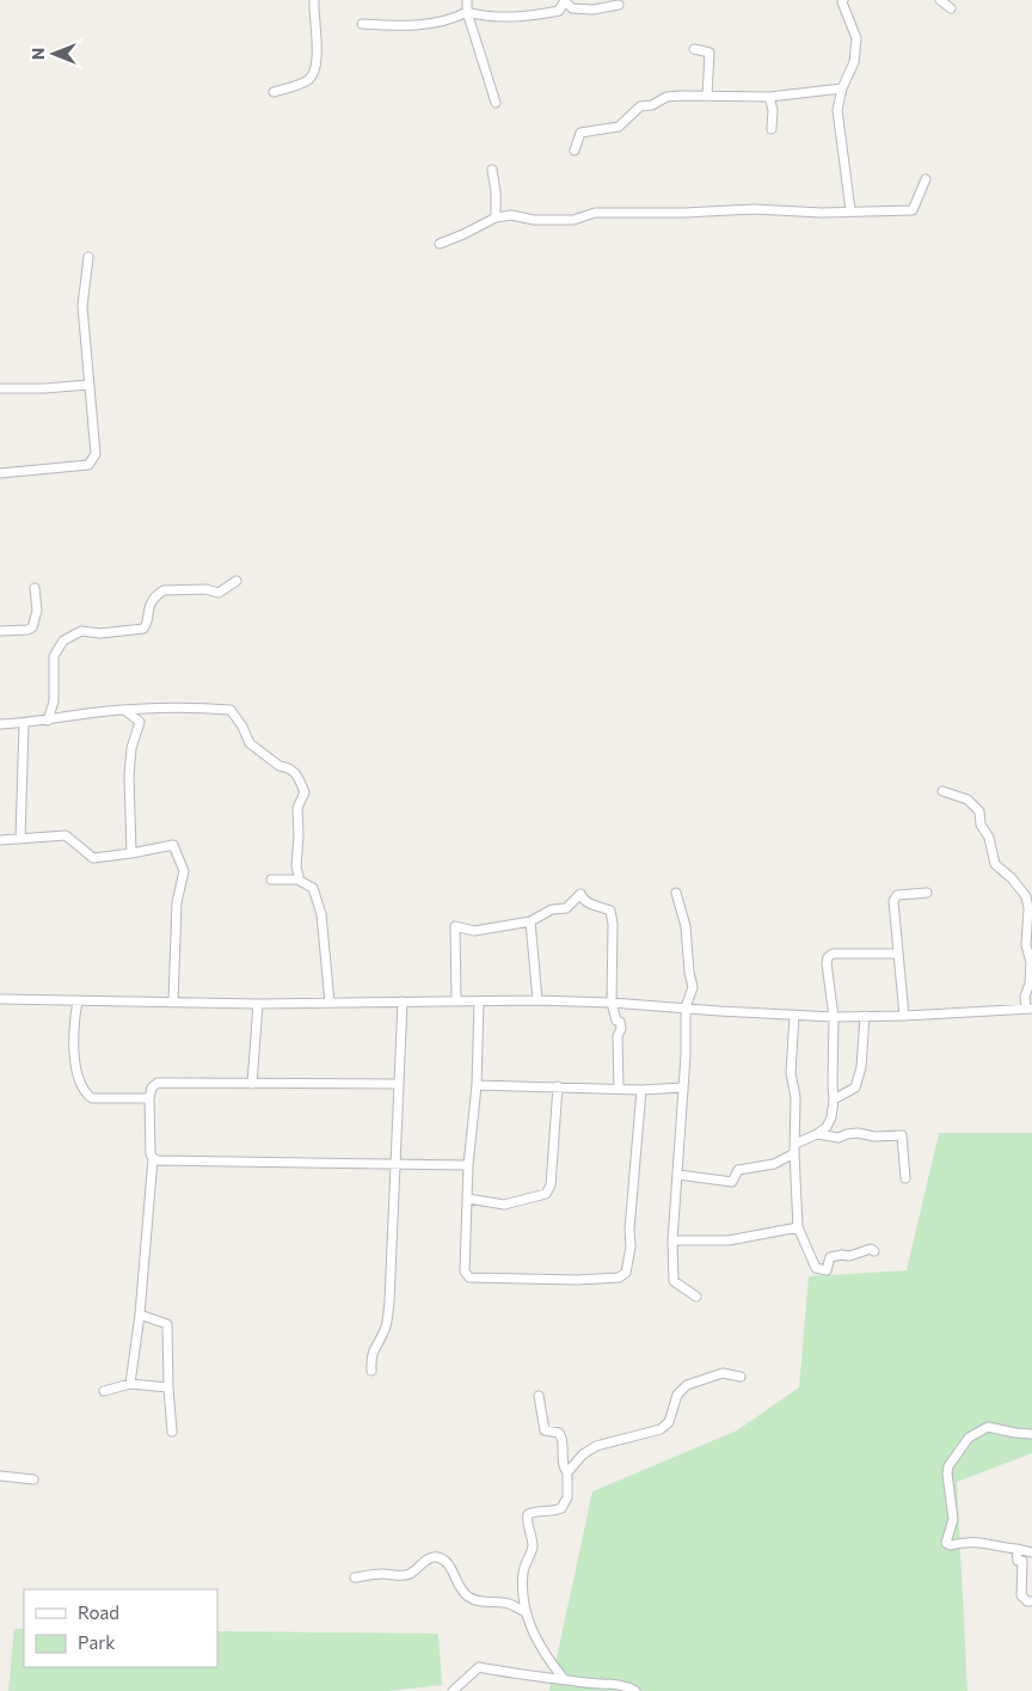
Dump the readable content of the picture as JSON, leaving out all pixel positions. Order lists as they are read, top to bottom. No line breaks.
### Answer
{"legend":["Road","Park"],"north":"left"}
